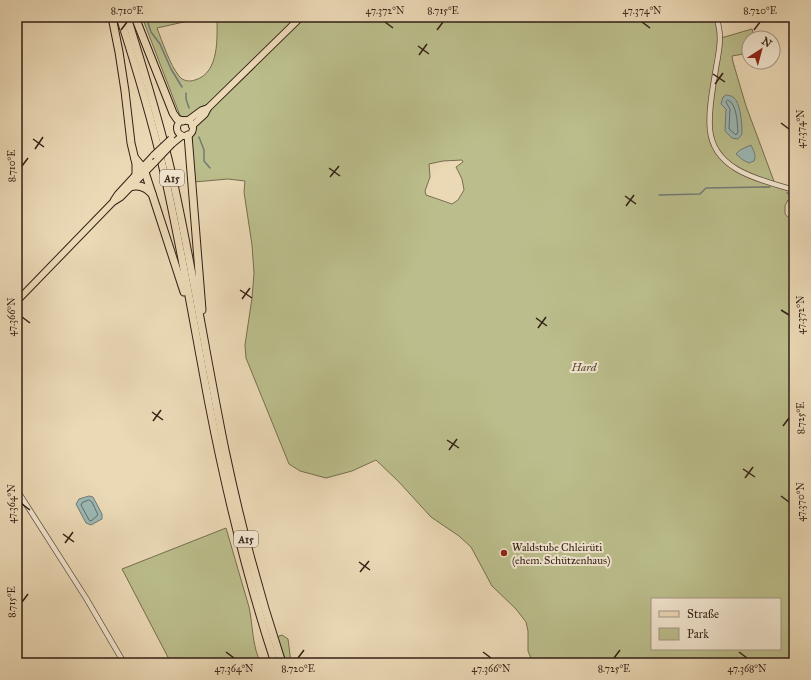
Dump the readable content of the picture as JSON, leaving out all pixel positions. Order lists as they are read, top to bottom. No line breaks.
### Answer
{"streets":{"highway":["A15"]},"parks":["Hard"],"places":["Waldstube Chleirüti (ehem. Schützenhaus)"],"legend":["Straße","Park"],"north":"top right","coordinates":["8.710°E","47.372°N","8.715°E","47.374°N","8.720°E","47.366°N","8.725°E","47.370°N","47.364°N","47.368°N"]}
